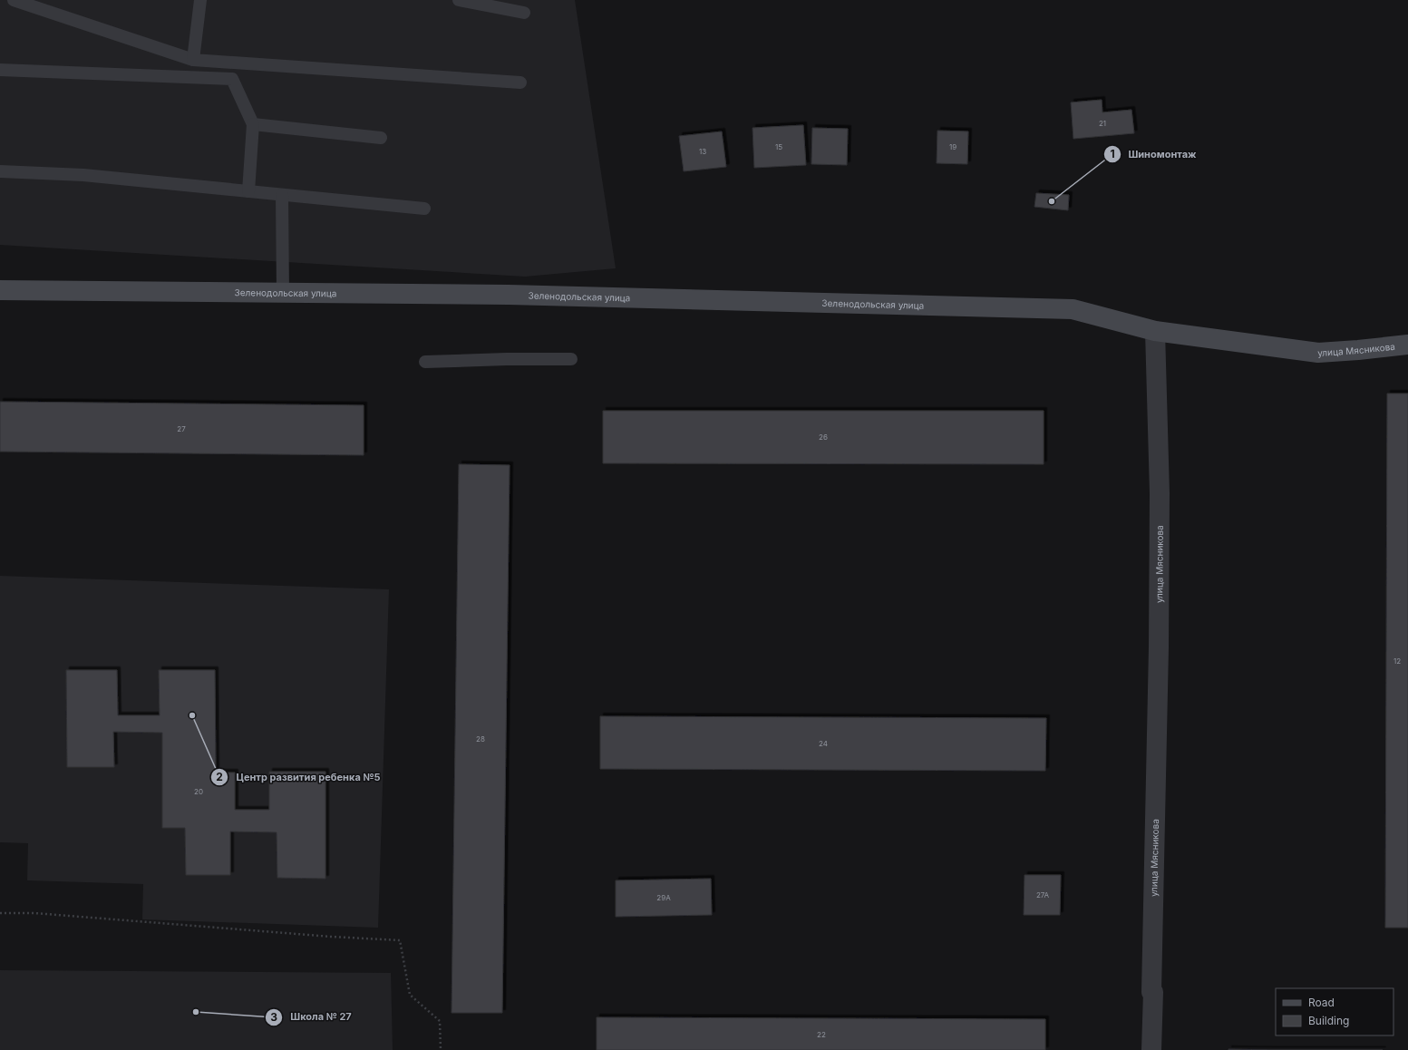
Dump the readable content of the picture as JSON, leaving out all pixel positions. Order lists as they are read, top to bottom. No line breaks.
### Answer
{"streets":{"street":["Зеленодольская улица","улица Мясникова"]},"crossings":[["Зеленодольская улица","улица Мясникова"]],"places":["Шиномонтаж","Центр развития ребенка №5","Школа № 27"],"house_numbers":["21","15","19","13","27","26","12","28","24","20","27А","29А","22"],"legend":["Road","Building"]}
